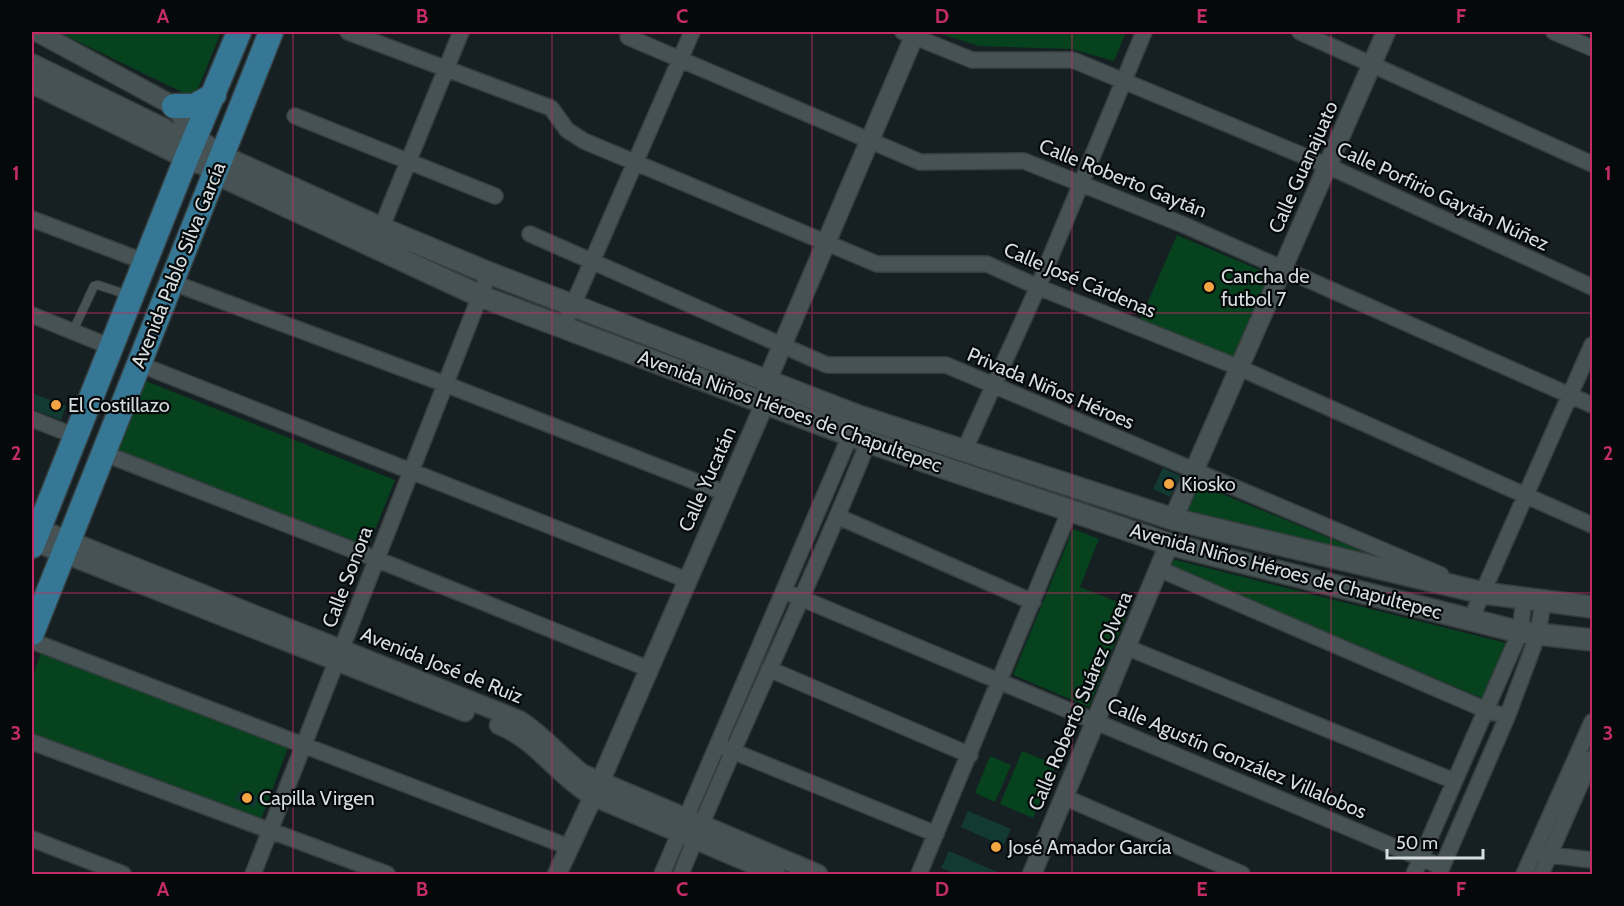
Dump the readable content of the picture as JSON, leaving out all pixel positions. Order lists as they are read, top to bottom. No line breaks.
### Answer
{"streets":{"main road":["Avenida Pablo Silva García","Avenida Niños Héroes de Chapultepec"],"street":["Calle Guanajuato","Calle Roberto Gaytán","Calle Porfirio Gaytán Núñez","Calle José Cárdenas","Privada Niños Héroes","Calle Yucatán","Calle Sonora","Avenida José de Ruiz","Calle Roberto Suárez Olvera","Calle Agustín González Villalobos"]},"crossings":[["Calle Guanajuato","Calle Roberto Gaytán"],["Calle Guanajuato","Calle Porfirio Gaytán Núñez"],["Calle Guanajuato","Calle José Cárdenas"],["Calle Guanajuato","Privada Niños Héroes"],["Calle Guanajuato","Avenida Niños Héroes de Chapultepec"],["Calle Roberto Gaytán","Calle Yucatán"],["Calle Porfirio Gaytán Núñez","Calle Yucatán"],["Avenida Pablo Silva García","Avenida Niños Héroes de Chapultepec"],["Avenida Pablo Silva García","Avenida José de Ruiz"],["Calle José Cárdenas","Calle Yucatán"],["Privada Niños Héroes","Avenida Niños Héroes de Chapultepec"],["Privada Niños Héroes","Calle Yucatán"],["Avenida Niños Héroes de Chapultepec","Calle Yucatán"],["Avenida Niños Héroes de Chapultepec","Calle Sonora"],["Avenida Niños Héroes de Chapultepec","Calle Roberto Suárez Olvera"],["Calle Yucatán","Avenida José de Ruiz"],["Calle Sonora","Avenida José de Ruiz"],["Calle Roberto Suárez Olvera","Calle Agustín González Villalobos"]],"places":["Cancha de futbol 7","El Costillazo","Kiosko","Capilla Virgen","José Amador García"],"scale_bar":"50 m","grid":{"columns":["A","B","C","D","E","F"],"rows":["1","2","3"]}}
